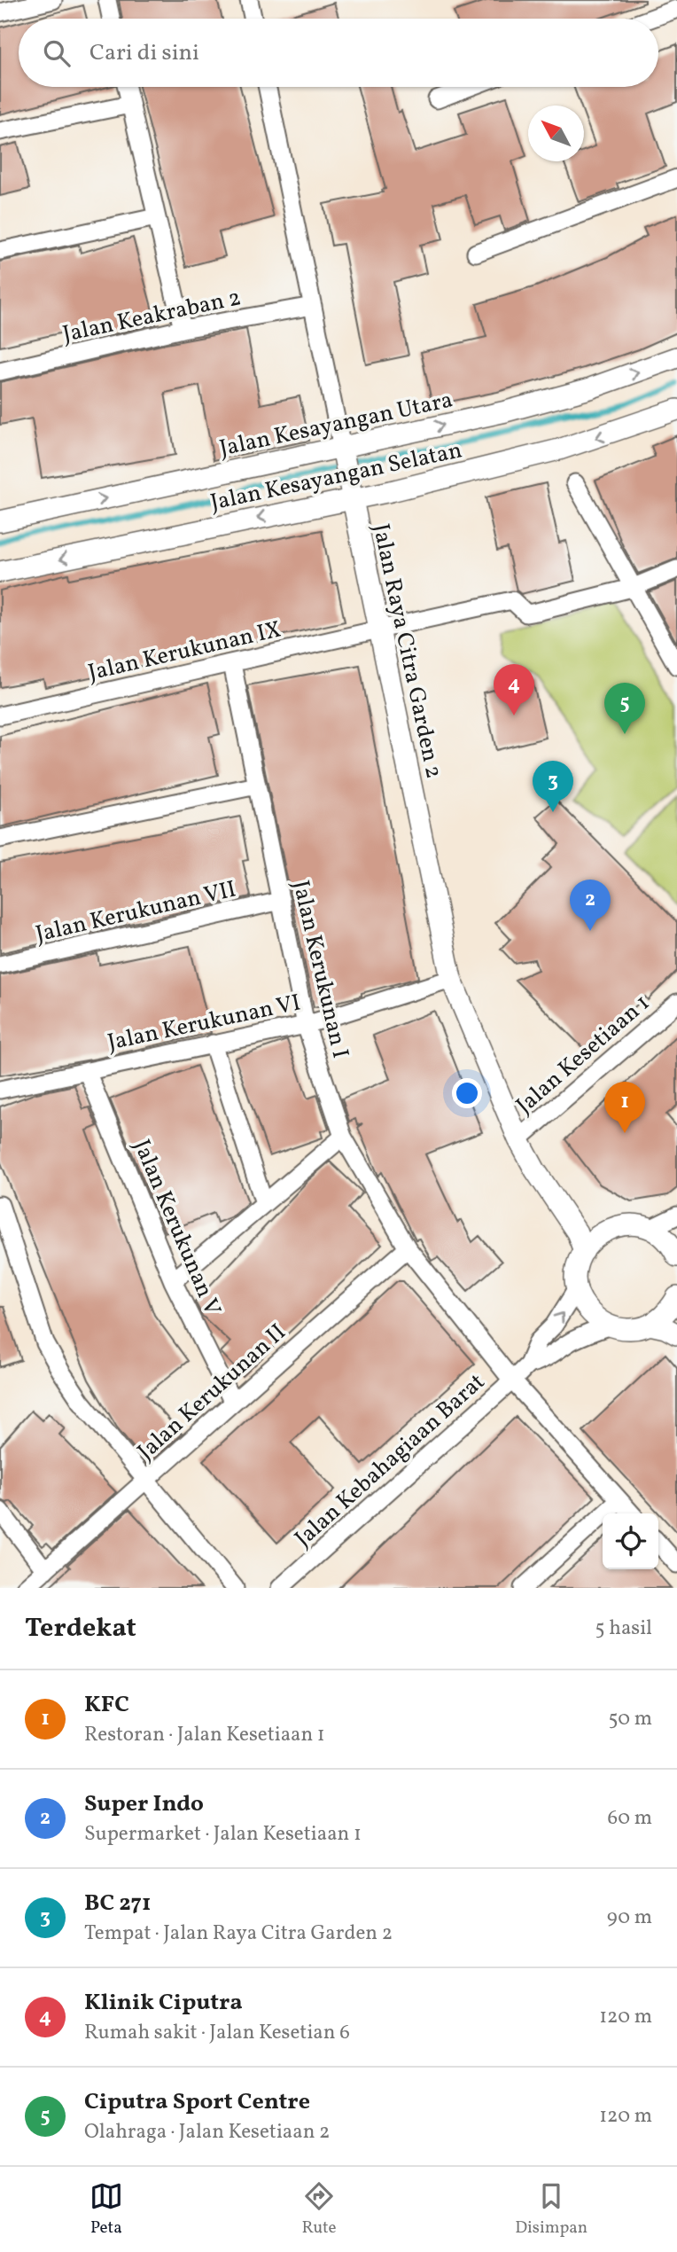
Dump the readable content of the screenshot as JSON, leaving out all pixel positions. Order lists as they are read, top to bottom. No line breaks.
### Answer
{"streets":{"street":["Jalan Keakraban 2","Jalan Kesayangan Utara","Jalan Kesayangan Selatan","Jalan Kerukunan IX","Jalan Raya Citra Garden 2","Jalan Kerukunan VII","Jalan Kerukunan I","Jalan Kerukunan VI","Jalan Kesetiaan 1","Jalan Kerukunan V","Jalan Kerukunan II","Jalan Kebahagiaan Barat"]},"crossings":[["Jalan Keakraban 2","Jalan Raya Citra Garden 2"],["Jalan Kesayangan Utara","Jalan Raya Citra Garden 2"],["Jalan Kesayangan Selatan","Jalan Raya Citra Garden 2"],["Jalan Kerukunan IX","Jalan Raya Citra Garden 2"],["Jalan Kerukunan IX","Jalan Kerukunan I"],["Jalan Raya Citra Garden 2","Jalan Kerukunan VI"],["Jalan Raya Citra Garden 2","Jalan Kesetiaan 1"],["Jalan Kerukunan VII","Jalan Kerukunan I"],["Jalan Kerukunan I","Jalan Kerukunan VI"],["Jalan Kerukunan I","Jalan Kerukunan II"],["Jalan Kerukunan I","Jalan Kebahagiaan Barat"],["Jalan Kerukunan VI","Jalan Kerukunan V"],["Jalan Kerukunan V","Jalan Kerukunan II"]],"one_way":["Jalan Kesayangan Utara","Jalan Kesayangan Selatan"],"north":"top left","page":{"search":"Cari di sini","pins":["4","5","3","2","1"],"heading":["Terdekat","5 hasil"],"list":[{"mark":"1","name":"KFC","note":"Restoran · Jalan Kesetiaan 1","value":"50 m"},{"mark":"2","name":"Super Indo","note":"Supermarket · Jalan Kesetiaan 1","value":"60 m"},{"mark":"3","name":"BC 271","note":"Tempat · Jalan Raya Citra Garden 2","value":"90 m"},{"mark":"4","name":"Klinik Ciputra","note":"Rumah sakit · Jalan Kesetian 6","value":"120 m"},{"mark":"5","name":"Ciputra Sport Centre","note":"Olahraga · Jalan Kesetiaan 2","value":"120 m"}],"nav":["Peta","Rute","Disimpan"]}}
